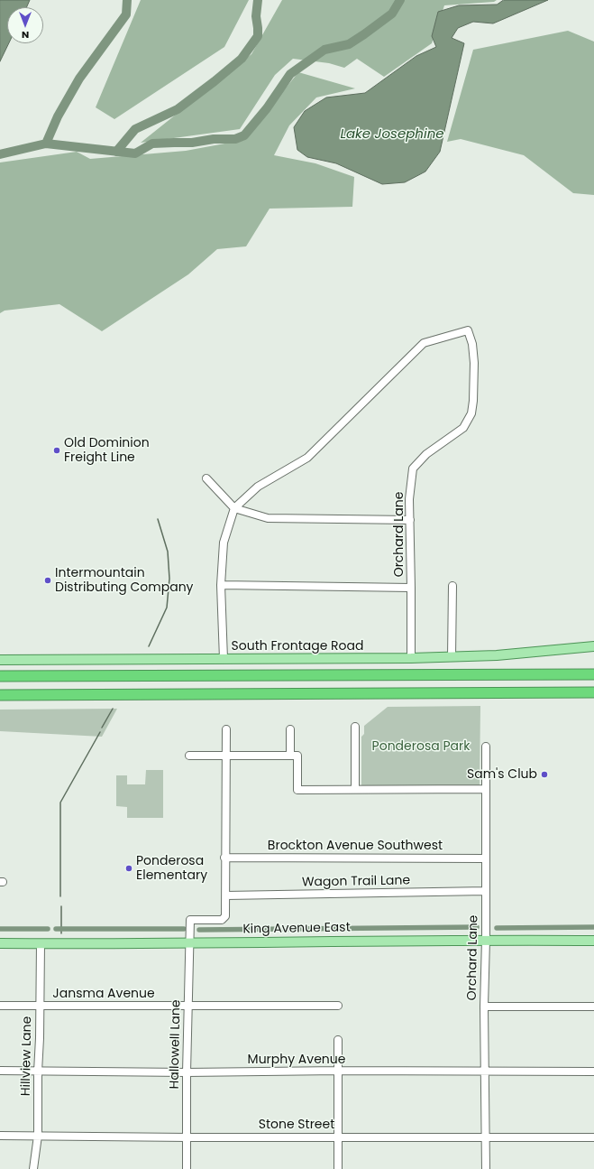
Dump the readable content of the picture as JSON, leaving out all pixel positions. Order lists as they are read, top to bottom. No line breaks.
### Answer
{"streets":{"main road":["South Frontage Road","King Avenue East"],"street":["Orchard Lane","Brockton Avenue Southwest","Wagon Trail Lane","Jansma Avenue","Hallowell Lane","Hillview Lane","Murphy Avenue","Stone Street"]},"crossings":[["Orchard Lane","South Frontage Road"],["Orchard Lane","Brockton Avenue Southwest"],["Orchard Lane","Wagon Trail Lane"],["Orchard Lane","King Avenue East"],["Orchard Lane","Murphy Avenue"],["Orchard Lane","Stone Street"],["Wagon Trail Lane","Hallowell Lane"],["King Avenue East","Hallowell Lane"],["King Avenue East","Hillview Lane"],["Jansma Avenue","Hallowell Lane"],["Jansma Avenue","Hillview Lane"],["Hallowell Lane","Murphy Avenue"],["Hallowell Lane","Stone Street"],["Hillview Lane","Murphy Avenue"],["Hillview Lane","Stone Street"]],"water":["Lake Josephine"],"parks":["Ponderosa Park"],"places":["Old Dominion Freight Line","Intermountain Distributing Company","Sam's Club","Ponderosa Elementary"],"north":"bottom"}
